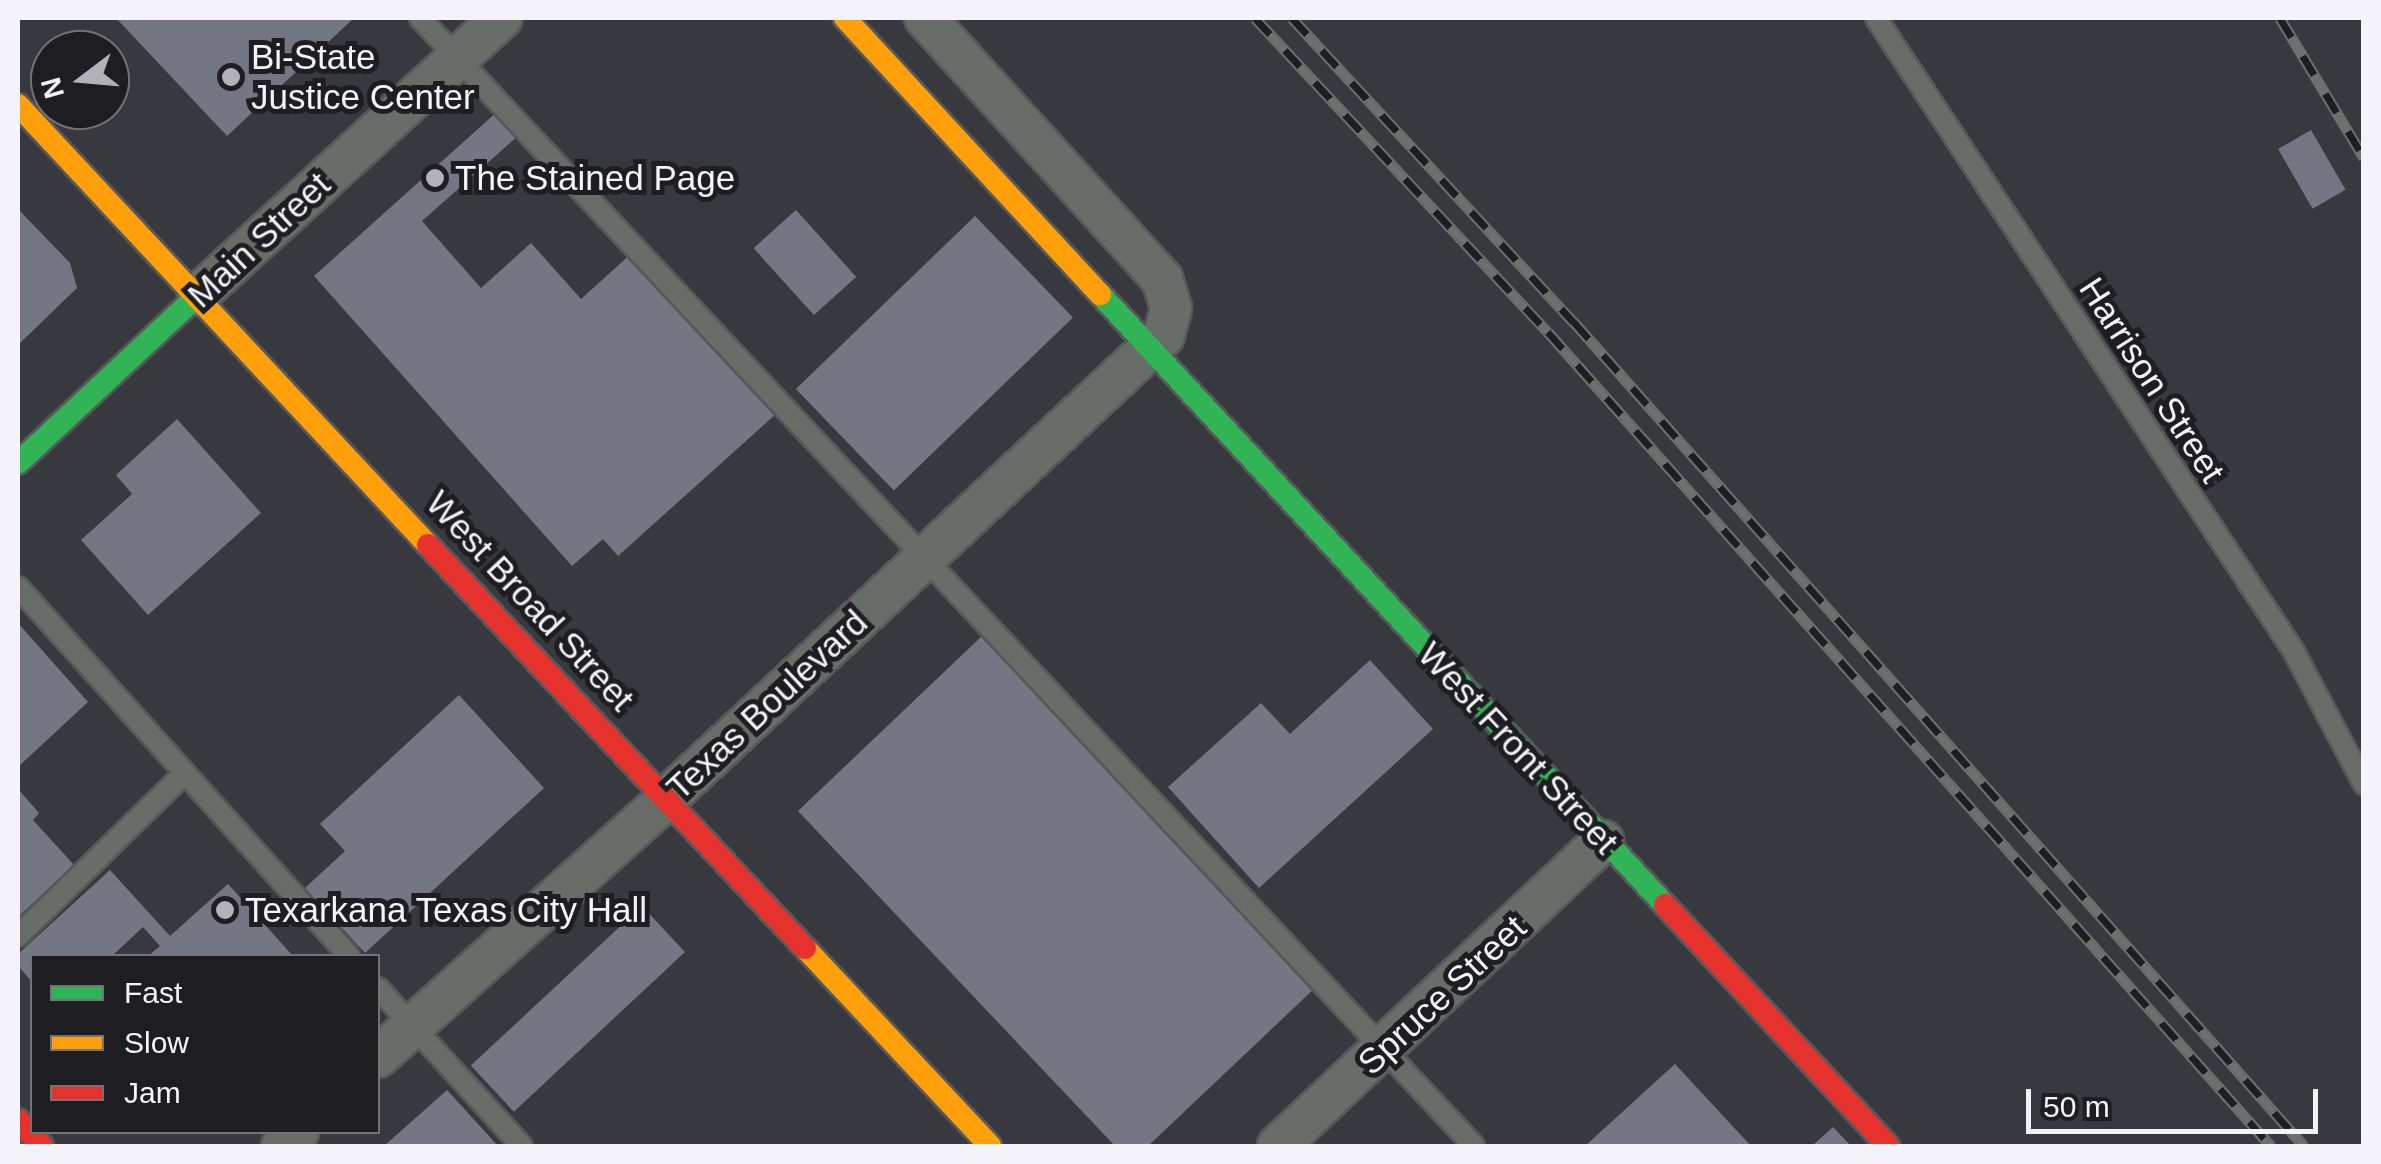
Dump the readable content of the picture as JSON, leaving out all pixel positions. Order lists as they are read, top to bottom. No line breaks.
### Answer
{"streets":{"street":["Main Street","West Broad Street","Texas Boulevard","West Front Street","Spruce Street"],"lane":["Harrison Street"]},"crossings":[["Main Street","West Broad Street"],["West Broad Street","Texas Boulevard"],["Texas Boulevard","West Front Street"],["West Front Street","Spruce Street"]],"places":["Bi-State Justice Center","The Stained Page","Texarkana Texas City Hall"],"legend":["Fast","Slow","Jam"],"scale_bar":"50 m","north":"left"}
